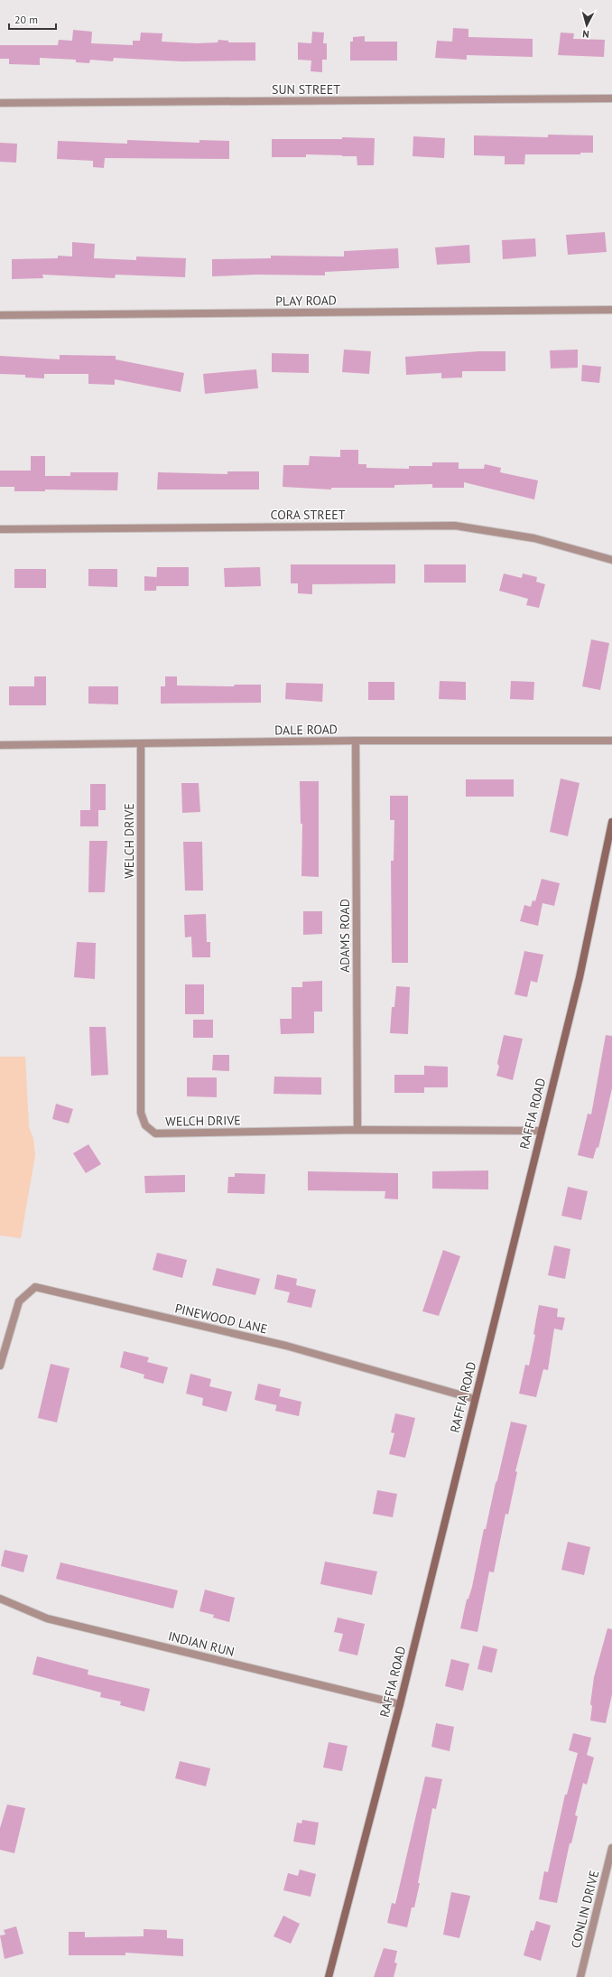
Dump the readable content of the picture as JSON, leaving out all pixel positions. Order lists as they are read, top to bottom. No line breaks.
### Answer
{"streets":{"main road":["RAFFIA ROAD"],"street":["SUN STREET","PLAY ROAD","CORA STREET","DALE ROAD","WELCH DRIVE","ADAMS ROAD","PINEWOOD LANE","INDIAN RUN","CONLIN DRIVE"]},"crossings":[["DALE ROAD","WELCH DRIVE"],["DALE ROAD","ADAMS ROAD"],["WELCH DRIVE","ADAMS ROAD"],["WELCH DRIVE","RAFFIA ROAD"],["RAFFIA ROAD","PINEWOOD LANE"],["RAFFIA ROAD","INDIAN RUN"]],"scale_bar":"20 m","north":"bottom"}
